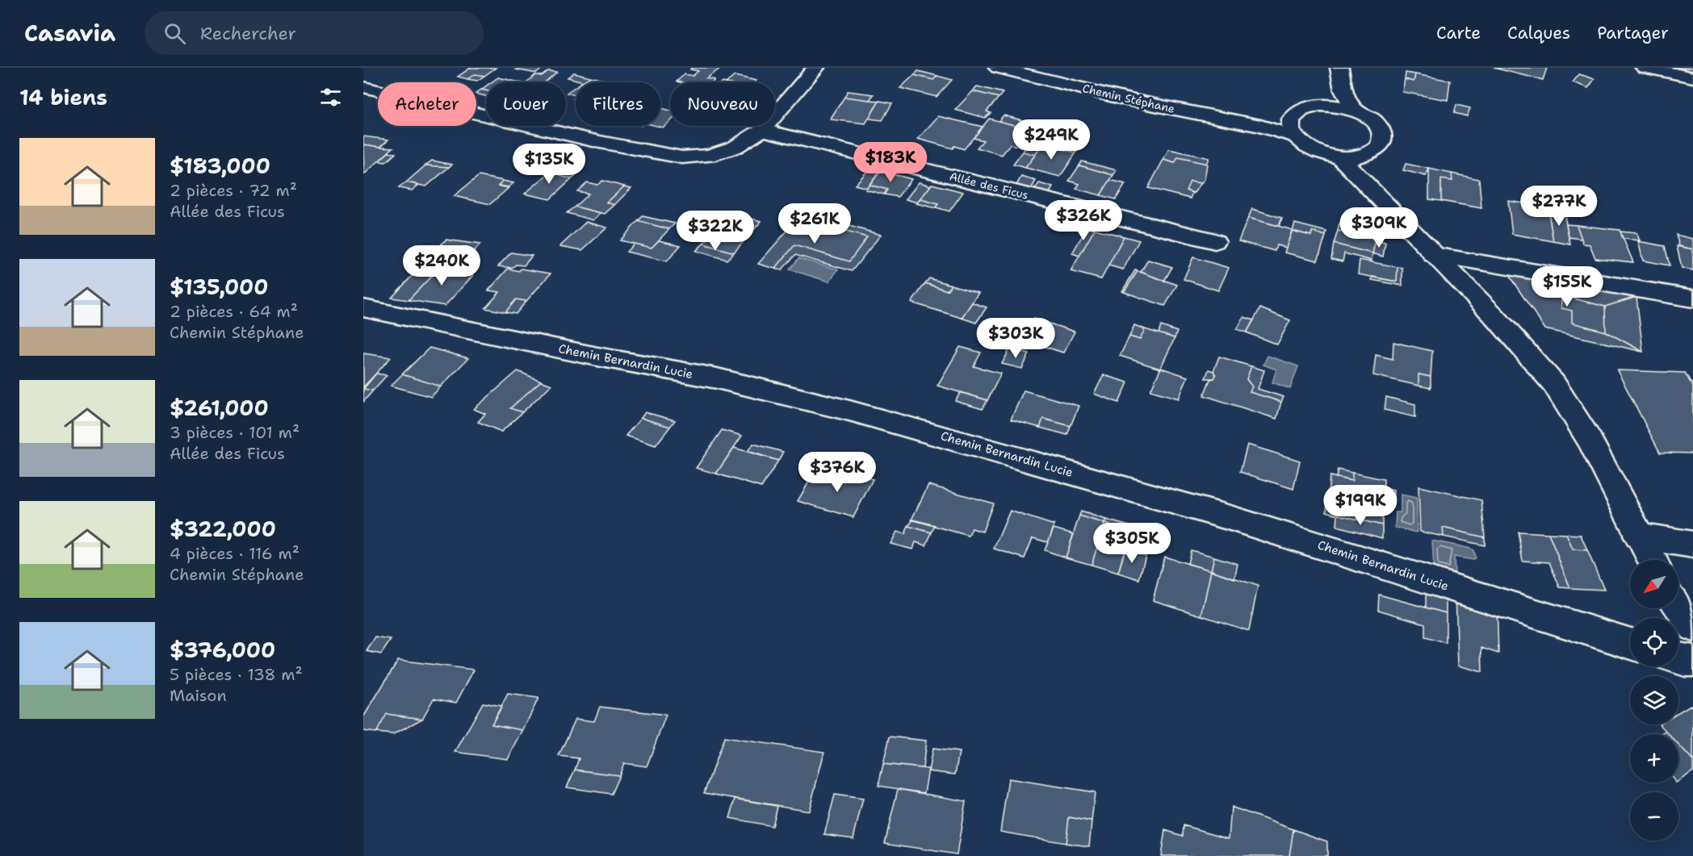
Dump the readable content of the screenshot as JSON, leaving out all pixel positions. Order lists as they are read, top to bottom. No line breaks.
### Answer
{"streets":{"main road":["Chemin Stéphane","Allée des Ficus","Chemin Bernardin Lucie"]},"north":"bottom left","page":{"header":"Casavia","search":"Rechercher","nav":["Carte","Calques","Partager"],"heading":"14 biens","chip":["Acheter","Louer","Filtres","Nouveau"],"price":["$249K","$183K","$135K","$277K","$326K","$261K","$309K","$322K","$240K","$155K","$303K","$376K","$199K","$305K"],"list":[{"name":"$183,000","note":"2 pièces · 72 m² · Allée des Ficus"},{"name":"$135,000","note":"2 pièces · 64 m² · Chemin Stéphane"},{"name":"$261,000","note":"3 pièces · 101 m² · Allée des Ficus"},{"name":"$322,000","note":"4 pièces · 116 m² · Chemin Stéphane"},{"name":"$376,000","note":"5 pièces · 138 m² · Maison"}],"map_buttons":["+","−"]}}
